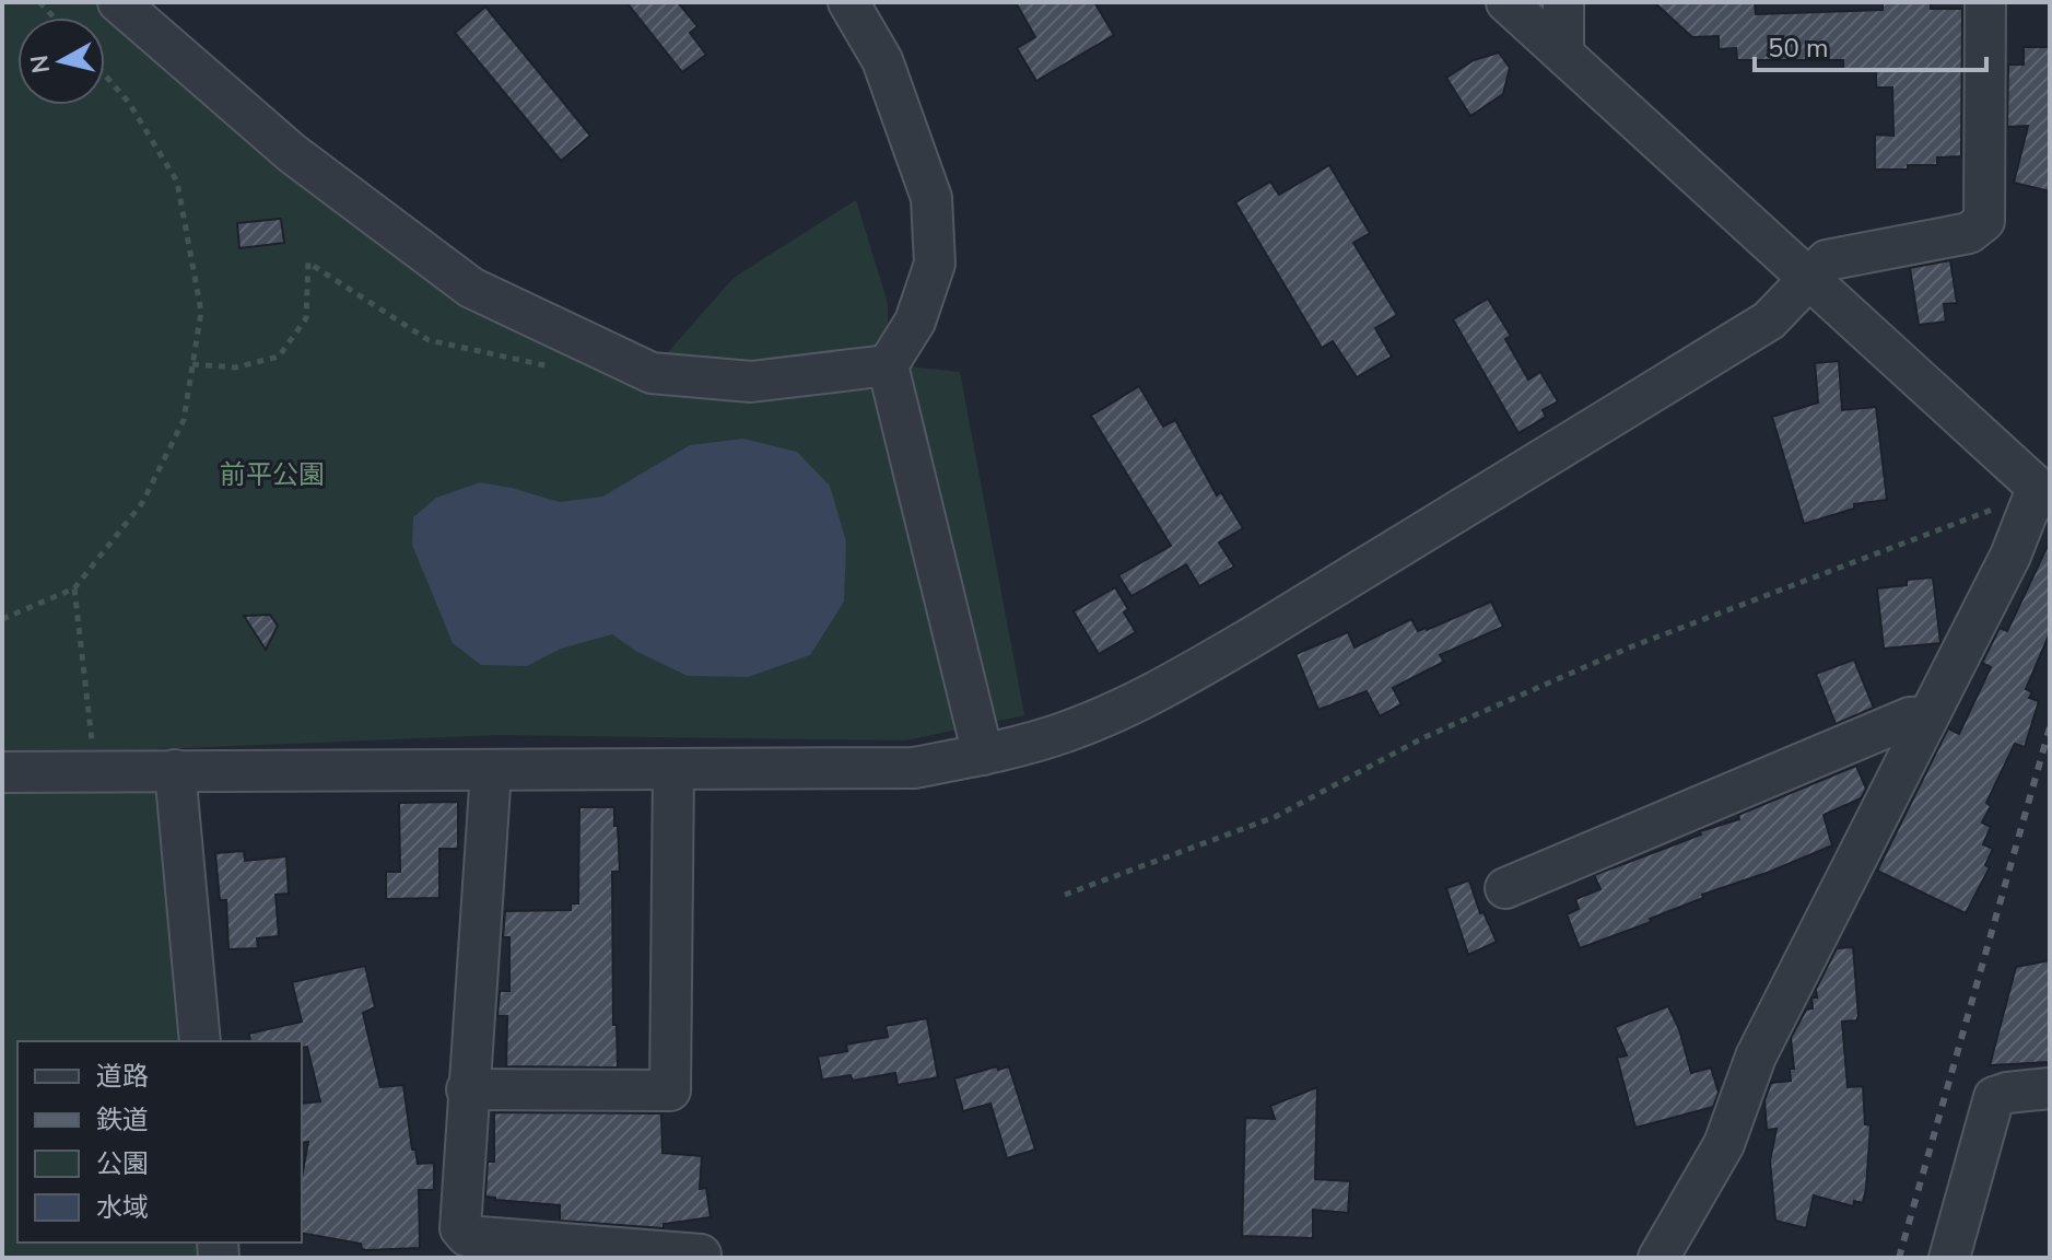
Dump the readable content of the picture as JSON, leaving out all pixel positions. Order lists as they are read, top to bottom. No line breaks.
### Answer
{"parks":["前平公園"],"legend":["道路","鉄道","公園","水域"],"scale_bar":"50 m","north":"left"}
